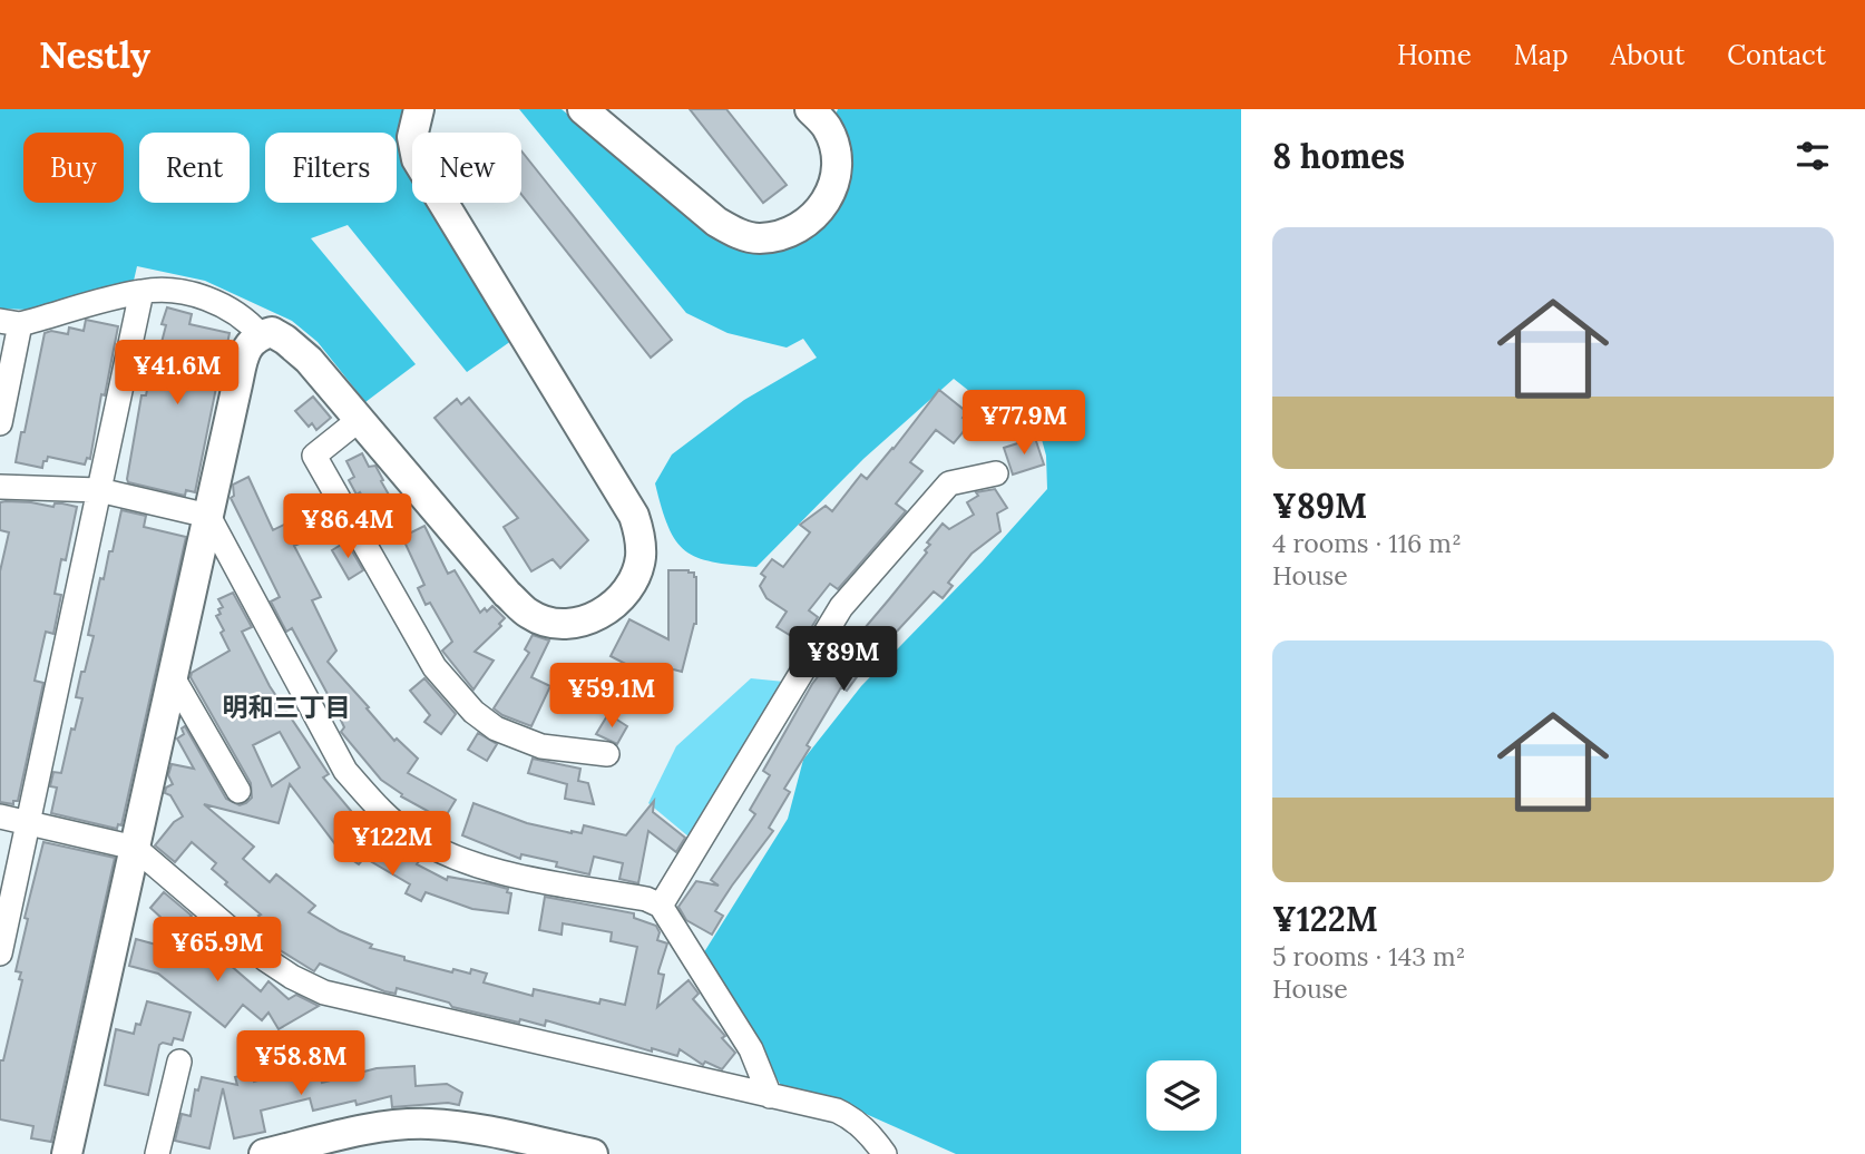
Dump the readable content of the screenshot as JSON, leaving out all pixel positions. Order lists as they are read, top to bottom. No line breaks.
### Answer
{"districts":["明和三丁目"],"page":{"header":"Nestly","nav":["Home","Map","About","Contact"],"heading":"8 homes","chip":["Buy","Rent","Filters","New"],"list":[{"name":"¥89M","note":"4 rooms · 116 m² · House"},{"name":"¥122M","note":"5 rooms · 143 m² · House"}],"price":["¥41.6M","¥77.9M","¥86.4M","¥89M","¥59.1M","¥122M","¥65.9M","¥58.8M"]}}
